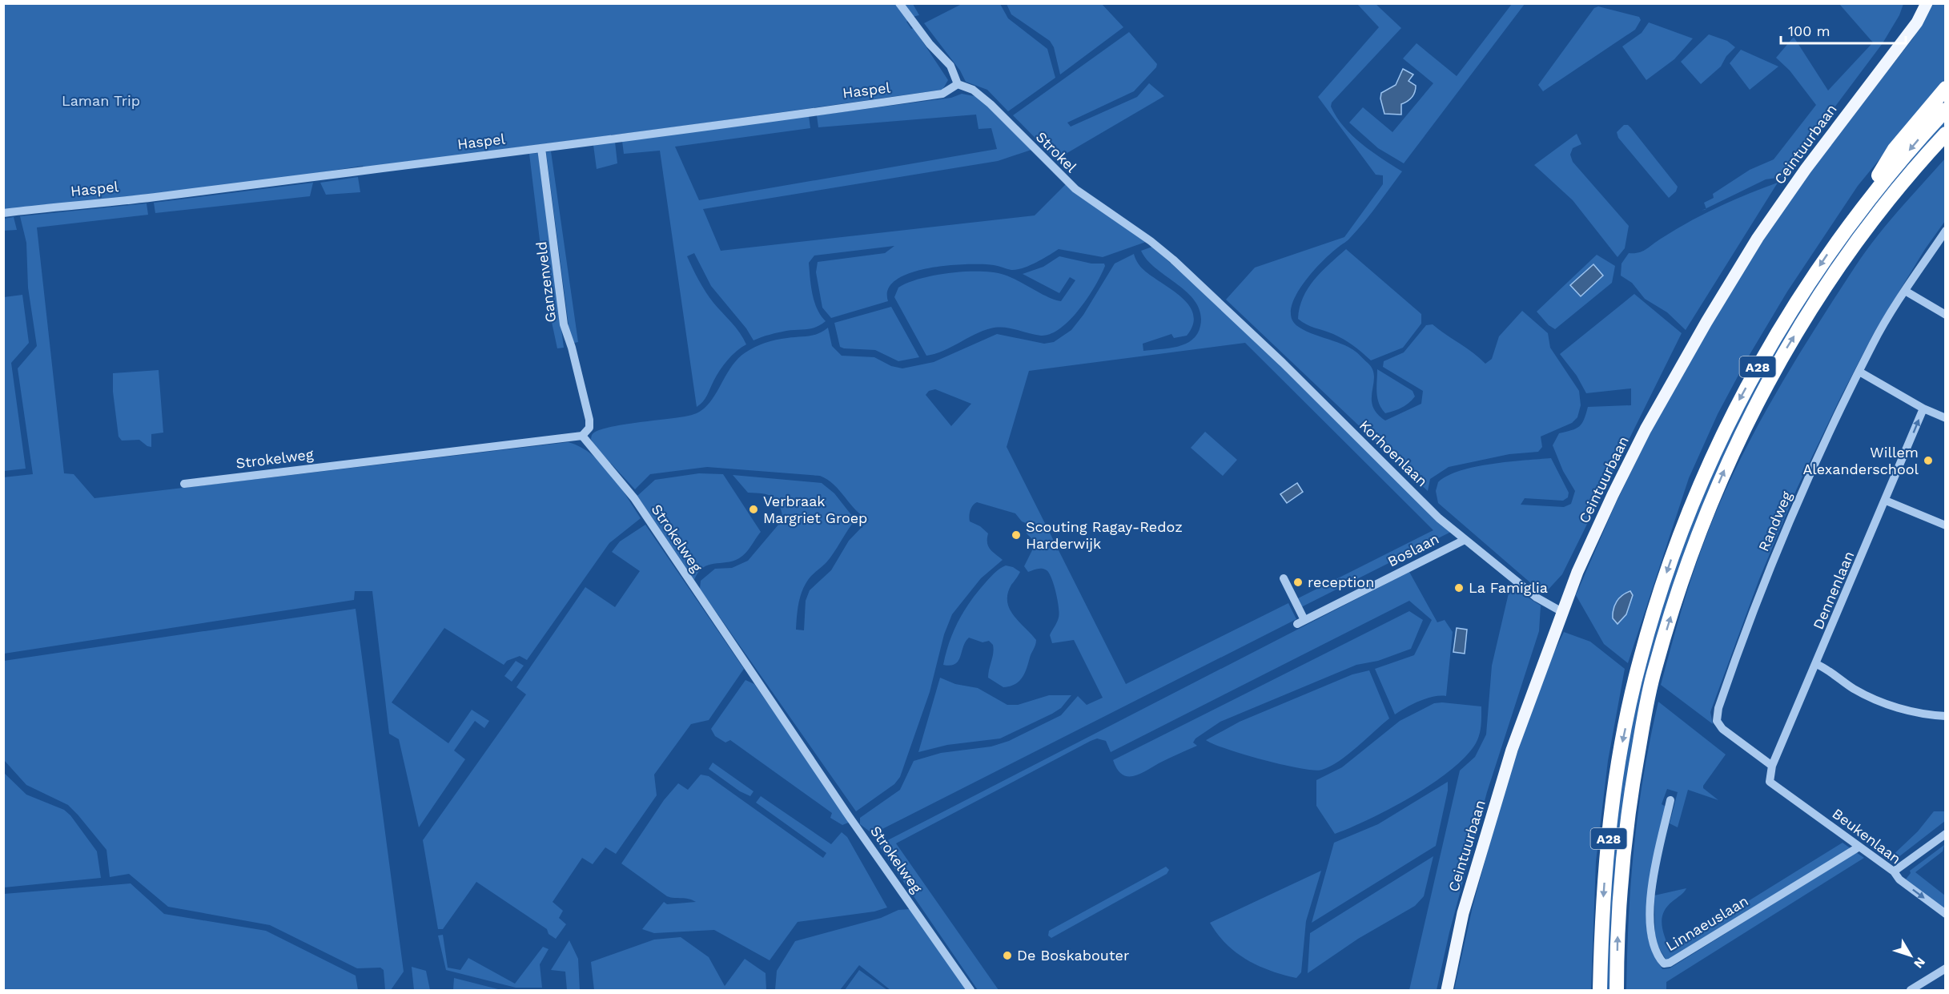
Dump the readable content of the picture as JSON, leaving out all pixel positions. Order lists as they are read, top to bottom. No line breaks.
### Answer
{"streets":{"highway":["A28"],"main road":["Ceintuurbaan"],"street":["Haspel","Strokel","Ganzenveld","Korhoenlaan","Strokelweg","Randweg","Boslaan","Dennenlaan","Beukenlaan","Linnaeuslaan"]},"crossings":[["Haspel","Strokel"],["Haspel","Ganzenveld"],["Ceintuurbaan","Korhoenlaan"],["Strokel","Korhoenlaan"],["Ganzenveld","Strokelweg"],["Korhoenlaan","Boslaan"],["Randweg","Dennenlaan"],["Dennenlaan","Beukenlaan"],["Beukenlaan","Linnaeuslaan"]],"parks":["Laman Trip"],"places":["Willem Alexanderschool","Verbraak Margriet Groep","Scouting Ragay-Redoz Harderwijk","reception","La Famiglia","De Boskabouter"],"scale_bar":"100 m","north":"bottom right"}
